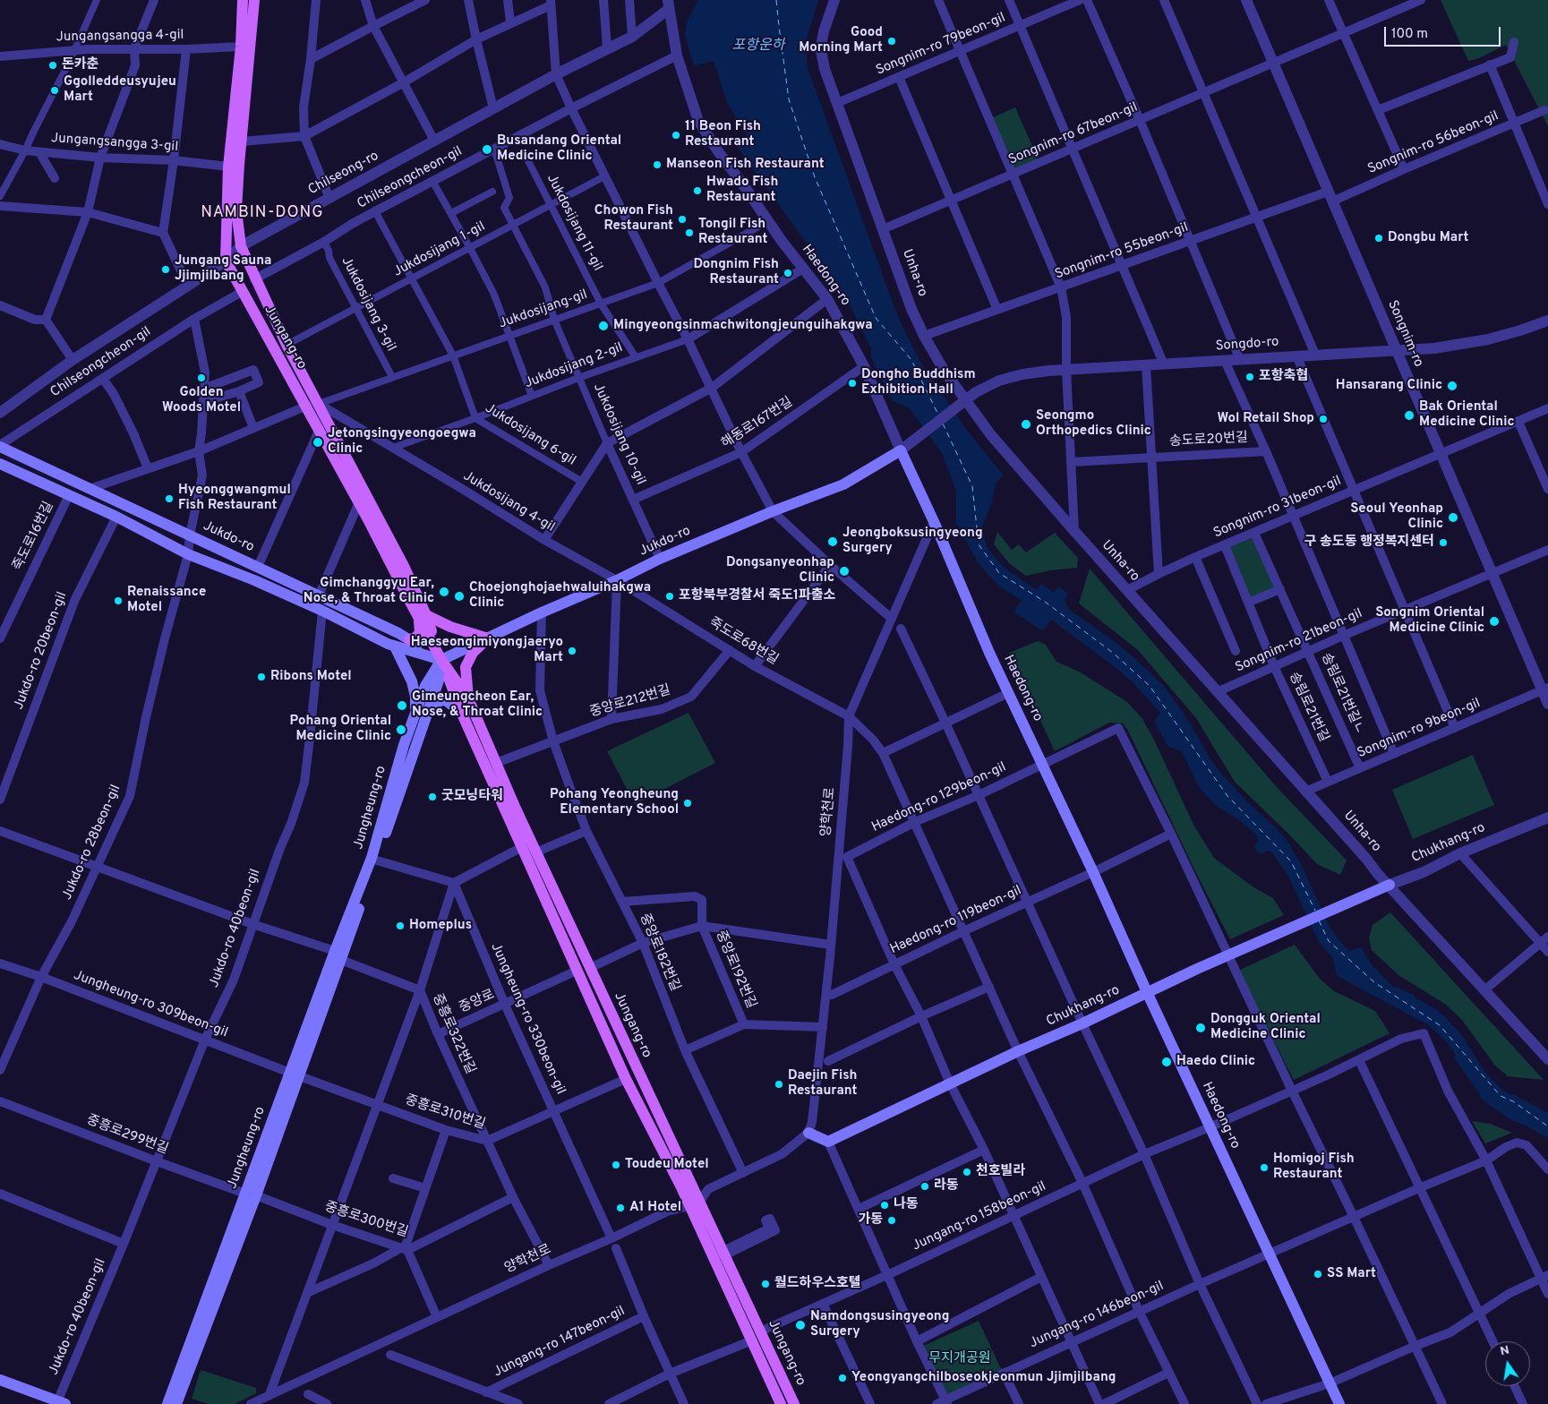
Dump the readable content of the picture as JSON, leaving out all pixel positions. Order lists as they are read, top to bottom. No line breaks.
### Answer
{"streets":{"main road":["Haedong-ro","Jungang-ro","Jukdo-ro","Jungheung-ro","Chukhang-ro"],"street":["Jungangsangga 4-gil","Songnim-ro 79beon-gil","Songnim-ro 67beon-gil","Jungangsangga 3-gil","Songnim-ro 56beon-gil","Chilseong-ro","Chilseongcheon-gil","Jukdosijang 11-gil","Jukdosijang 1-gil","Songnim-ro 55beon-gil","Unha-ro","Jukdosijang 3-gil","Jukdosijang-gil","Songnim-ro","Songdo-ro","Jukdosijang 2-gil","해동로167번길","Jukdosijang 10-gil","Jukdosijang 6-gil","송도로20번길","Jukdosijang 4-gil","Songnim-ro 31beon-gil","죽도로16번길","Songnim-ro 21beon-gil","죽도로68번길","Jukdo-ro 20beon-gil","송림로21번길ㄴ","중앙로212번길","송림로21번길","Songnim-ro 9beon-gil","Haedong-ro 129beon-gil","양학천로","Jukdo-ro 28beon-gil","Haedong-ro 119beon-gil","Jukdo-ro 40beon-gil","중앙로182번길","중앙로192번길","중앙로","Jungheung-ro 309beon-gil","Jungheung-ro 330beon-gil","중흥로322번길","중흥로310번길","중흥로299번길","Jungang-ro 158beon-gil","중흥로300번길","Jungang-ro 146beon-gil","Jungang-ro 147beon-gil"]},"crossings":[["Jungangsangga 4-gil","Jungang-ro"],["Songnim-ro 79beon-gil","Unha-ro"],["Songnim-ro 67beon-gil","Unha-ro"],["Songnim-ro 67beon-gil","Songnim-ro"],["Jungangsangga 3-gil","Jungang-ro"],["Songnim-ro 56beon-gil","Songnim-ro 55beon-gil"],["Songnim-ro 56beon-gil","Songnim-ro"],["Chilseong-ro","Haedong-ro"],["Chilseong-ro","Jungang-ro"],["Chilseongcheon-gil","Haedong-ro"],["Chilseongcheon-gil","Jukdosijang 3-gil"],["Chilseongcheon-gil","Jungang-ro"],["Chilseongcheon-gil","Jukdosijang 10-gil"],["Chilseongcheon-gil","Jukdosijang 6-gil"],["Chilseongcheon-gil","Jukdo-ro"],["Chilseongcheon-gil","Jukdo-ro 28beon-gil"],["Jukdosijang 11-gil","Jukdosijang 1-gil"],["Jukdosijang 11-gil","Jukdosijang-gil"],["Jukdosijang 11-gil","Jukdosijang 2-gil"],["Jukdosijang 1-gil","Jukdosijang 3-gil"],["Jukdosijang 1-gil","Jungang-ro"],["Jukdosijang 1-gil","Jukdosijang 10-gil"],["Jukdosijang 1-gil","Jukdosijang 6-gil"],["Songnim-ro 55beon-gil","Unha-ro"],["Songnim-ro 55beon-gil","Songnim-ro"],["Unha-ro","Songdo-ro"],["Unha-ro","Songnim-ro 31beon-gil"],["Unha-ro","Songnim-ro 21beon-gil"],["Unha-ro","Songnim-ro 9beon-gil"],["Unha-ro","Chukhang-ro"],["Haedong-ro","Jukdosijang-gil"],["Haedong-ro","Songdo-ro"],["Haedong-ro","Jukdosijang 2-gil"],["Haedong-ro","해동로167번길"],["Haedong-ro","Jukdo-ro"],["Haedong-ro","Haedong-ro 129beon-gil"],["Haedong-ro","양학천로"],["Haedong-ro","Chukhang-ro"],["Haedong-ro","Haedong-ro 119beon-gil"],["Haedong-ro","Jungang-ro 158beon-gil"],["Haedong-ro","Jungang-ro 146beon-gil"],["Jukdosijang 3-gil","Jukdosijang-gil"],["Jukdosijang-gil","Jungang-ro"],["Jukdosijang-gil","Jukdosijang 10-gil"],["Jukdosijang-gil","Jukdosijang 6-gil"],["Jukdosijang-gil","Jukdosijang 4-gil"],["Songnim-ro","Songdo-ro"],["Songnim-ro","Songnim-ro 31beon-gil"],["Songnim-ro","Songnim-ro 21beon-gil"],["Songnim-ro","Songnim-ro 9beon-gil"],["Jungang-ro","Jukdosijang 4-gil"],["Jungang-ro","Jukdo-ro"],["Jungang-ro","중앙로212번길"],["Jungang-ro","Jungheung-ro"],["Jungang-ro","양학천로"],["Jungang-ro","중앙로"],["Jungang-ro","Jungang-ro 158beon-gil"],["Songdo-ro","송도로20번길"],["Songdo-ro","Jukdo-ro"],["Jukdosijang 2-gil","Jukdosijang 10-gil"],["Jukdosijang 2-gil","Jukdosijang 6-gil"],["Jukdosijang 2-gil","Jukdosijang 4-gil"],["해동로167번길","Jukdosijang 10-gil"],["Jukdosijang 10-gil","Jukdo-ro"],["송도로20번길","Songnim-ro 31beon-gil"],["Jukdosijang 4-gil","Jukdo-ro"],["Jukdosijang 4-gil","죽도로68번길"],["Songnim-ro 31beon-gil","송림로21번길ㄴ"],["Songnim-ro 31beon-gil","송림로21번길"],["Jukdo-ro","죽도로68번길"],["Jukdo-ro","Jungheung-ro"],["Jukdo-ro","Jukdo-ro 28beon-gil"],["Jukdo-ro","중앙로182번길"],["Songnim-ro 21beon-gil","송림로21번길ㄴ"],["Songnim-ro 21beon-gil","송림로21번길"],["죽도로68번길","중앙로212번길"],["죽도로68번길","Haedong-ro 129beon-gil"],["죽도로68번길","양학천로"],["죽도로68번길","Chukhang-ro"],["죽도로68번길","Haedong-ro 119beon-gil"],["죽도로68번길","Jungang-ro 158beon-gil"],["죽도로68번길","Jungang-ro 146beon-gil"],["송림로21번길ㄴ","Songnim-ro 9beon-gil"],["중앙로212번길","중앙로182번길"],["송림로21번길","Songnim-ro 9beon-gil"],["Haedong-ro 129beon-gil","Haedong-ro 119beon-gil"],["Jungheung-ro","Jungheung-ro 309beon-gil"],["Jungheung-ro","중흥로322번길"],["Jungheung-ro","중흥로310번길"],["Jungheung-ro","중흥로299번길"],["Jungheung-ro","중흥로300번길"],["양학천로","Jungheung-ro 330beon-gil"],["양학천로","중흥로310번길"],["Jukdo-ro 28beon-gil","Jungheung-ro 309beon-gil"],["Jukdo-ro 28beon-gil","중흥로322번길"],["Jukdo-ro 40beon-gil","Jungheung-ro 309beon-gil"],["Jukdo-ro 40beon-gil","중흥로322번길"],["Jukdo-ro 40beon-gil","중흥로299번길"],["중앙로182번길","중앙로192번길"],["중앙로","Jungheung-ro 330beon-gil"],["중앙로","중흥로322번길"],["Jungheung-ro 309beon-gil","중흥로310번길"],["중흥로322번길","중흥로310번길"],["중흥로310번길","중흥로300번길"],["중흥로299번길","중흥로300번길"],["Jungang-ro 158beon-gil","Jungang-ro 146beon-gil"]],"districts":["NAMBIN-DONG"],"water":["포항운하"],"parks":["무지개공원"],"places":["Good Morning Mart","돈카춘","Ggolleddeusyujeu Mart","11 Beon Fish Restaurant","Busandang Oriental Medicine Clinic","Manseon Fish Restaurant","Hwado Fish Restaurant","Chowon Fish Restaurant","Tongil Fish Restaurant","Dongbu Mart","Jungang Sauna Jjimjilbang","Dongnim Fish Restaurant","Mingyeongsinmachwitongjeunguihakgwa","포항축협","Golden Woods Motel","Dongho Buddhism Exhibition Hall","Hansarang Clinic","Bak Oriental Medicine Clinic","Wol Retail Shop","Seongmo Orthopedics Clinic","Jetongsingyeongoegwa Clinic","Hyeonggwangmul Fish Restaurant","Seoul Yeonhap Clinic","Jeongboksusingyeong Surgery","구 송도동 행정복지센터","Dongsanyeonhap Clinic","Gimchanggyu Ear, Nose, & Throat Clinic","Choejonghojaehwaluihakgwa Clinic","포항북부경찰서 죽도1파출소","Renaissance Motel","Songnim Oriental Medicine Clinic","Haeseongimiyongjaeryo Mart","Ribons Motel","Gimeungcheon Ear, Nose, & Throat Clinic","Pohang Oriental Medicine Clinic","굿모닝타워","Pohang Yeongheung Elementary School","Homeplus","Dongguk Oriental Medicine Clinic","Haedo Clinic","Daejin Fish Restaurant","Toudeu Motel","Homigoj Fish Restaurant","천호빌라","라동","나동","A1 Hotel","가동","SS Mart","월드하우스호텔","Namdongsusingyeong Surgery","Yeongyangchilboseokjeonmun Jjimjilbang"],"scale_bar":"100 m","north":"top"}
